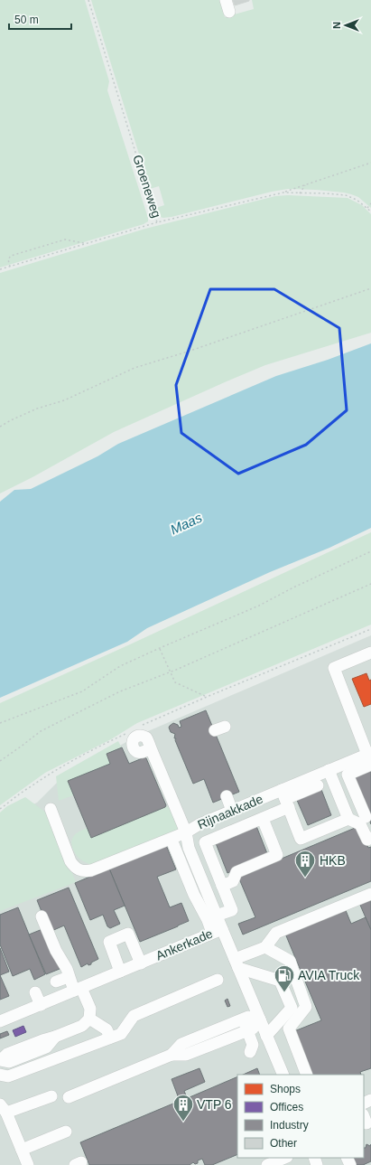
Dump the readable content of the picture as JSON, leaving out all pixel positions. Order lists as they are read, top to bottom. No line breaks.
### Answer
{"streets":{"street":["Rijnaakkade","Ankerkade"],"path":["Groeneweg"]},"crossings":[["Rijnaakkade","Ankerkade"]],"water":["Maas"],"places":{"building":["HKB","VTP 6"],"fuel station":["AVIA Truck"]},"legend":["Shops","Offices","Industry","Other"],"scale_bar":"50 m","north":"left"}
